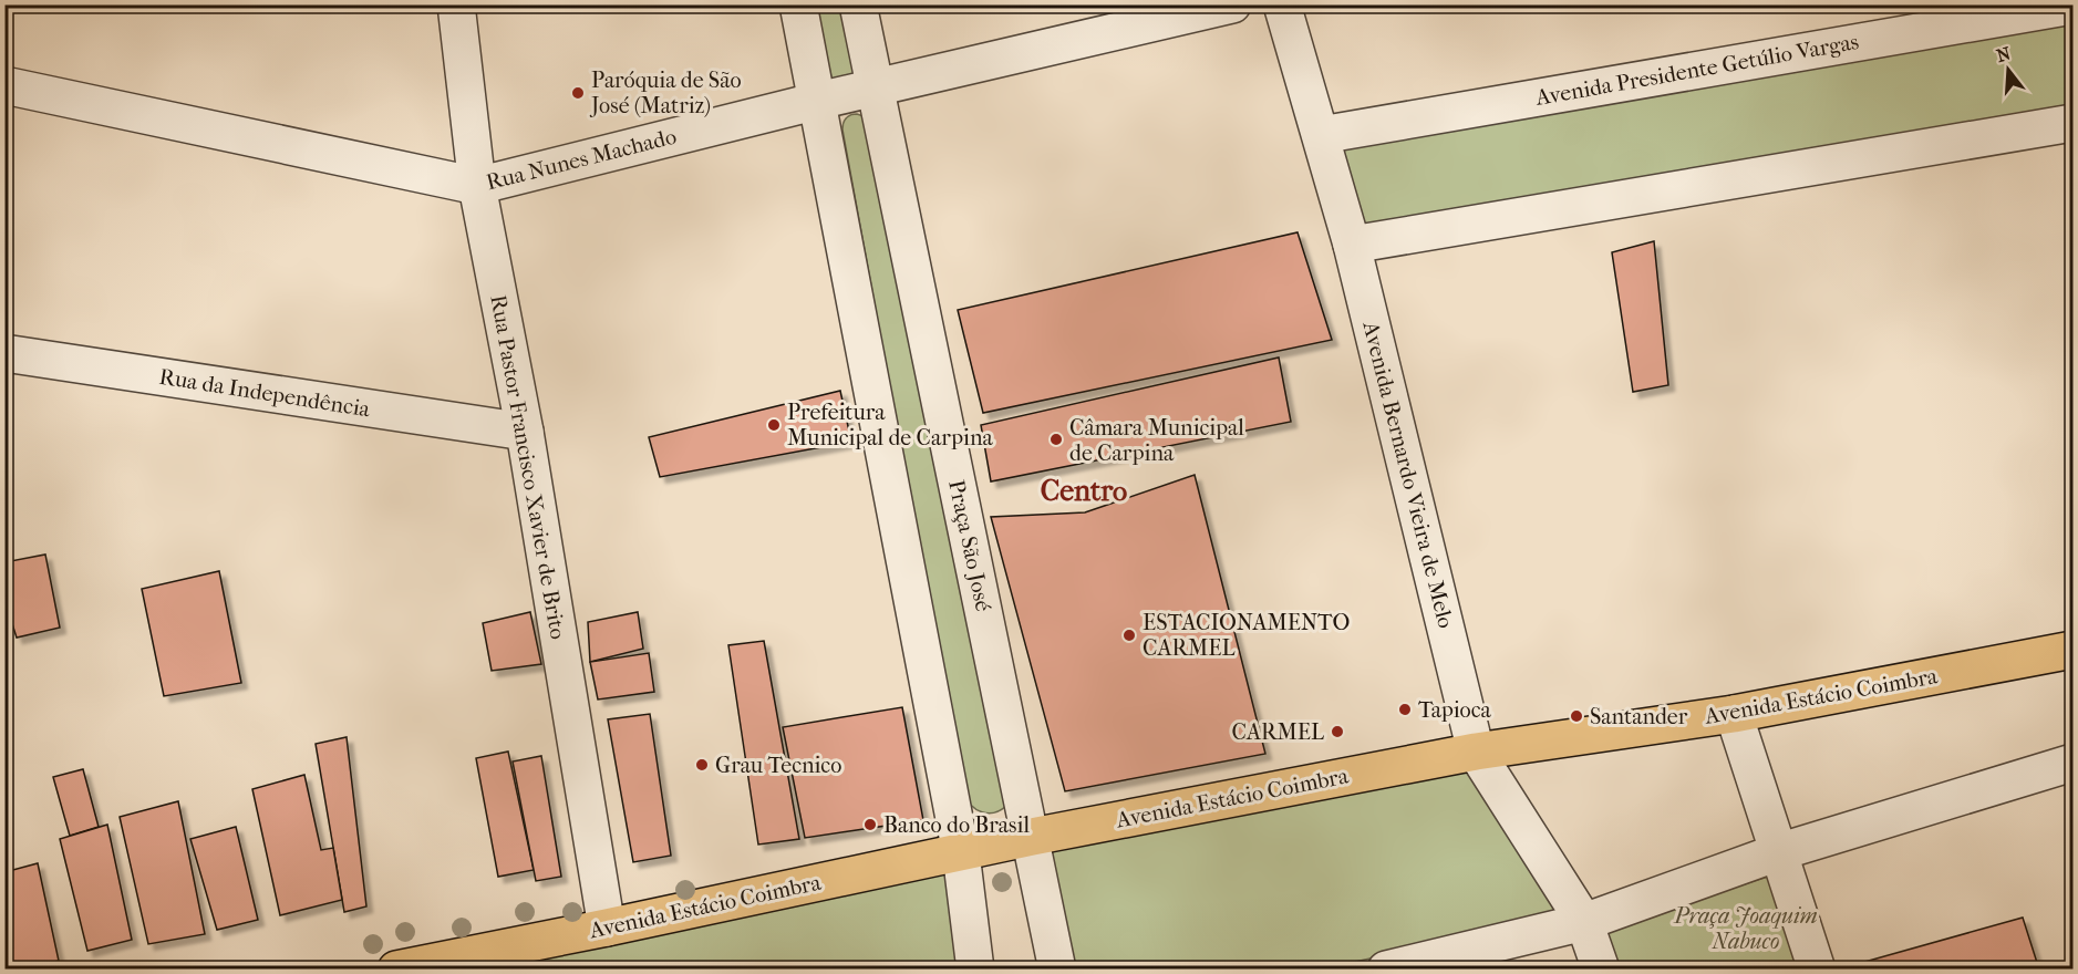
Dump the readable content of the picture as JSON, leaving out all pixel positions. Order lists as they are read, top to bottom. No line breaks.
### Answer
{"streets":{"main road":["Avenida Estácio Coimbra"],"street":["Avenida Presidente Getúlio Vargas","Rua Nunes Machado","Rua da Independência","Rua Pastor Francisco Xavier de Brito","Avenida Bernardo Vieira de Melo","Praça São José"]},"crossings":[["Avenida Presidente Getúlio Vargas","Avenida Bernardo Vieira de Melo"],["Rua Nunes Machado","Rua Pastor Francisco Xavier de Brito"],["Rua Nunes Machado","Praça São José"],["Rua da Independência","Rua Pastor Francisco Xavier de Brito"],["Rua Pastor Francisco Xavier de Brito","Avenida Estácio Coimbra"],["Avenida Bernardo Vieira de Melo","Avenida Estácio Coimbra"],["Praça São José","Avenida Estácio Coimbra"]],"districts":["Centro"],"parks":["Praça Joaquim Nabuco"],"places":["Paróquia de São José (Matriz)","Prefeitura Municipal de Carpina","Câmara Municipal de Carpina","ESTACIONAMENTO CARMEL","Tapioca","Santander","CARMEL","Grau Tecnico","Banco do Brasil"],"north":"top"}
